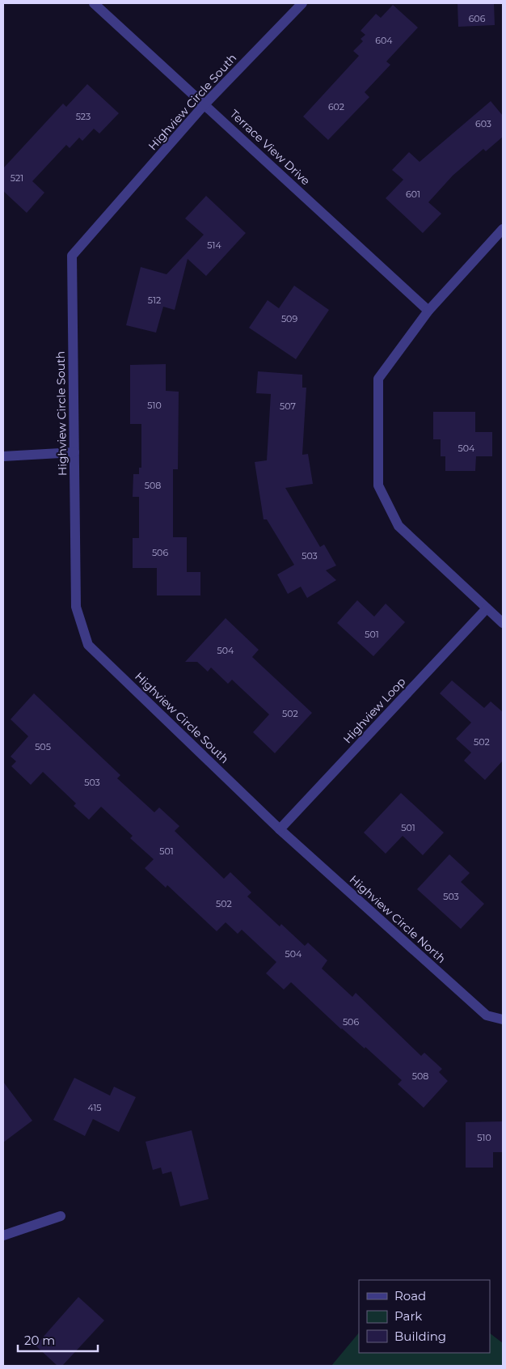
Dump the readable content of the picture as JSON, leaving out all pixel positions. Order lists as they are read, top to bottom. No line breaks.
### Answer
{"streets":{"street":["Highview Circle South","Terrace View Drive","Highview Loop","Highview Circle North"]},"crossings":[["Highview Circle South","Terrace View Drive"],["Highview Circle South","Highview Loop"],["Highview Circle South","Highview Circle North"],["Highview Loop","Highview Circle North"]],"house_numbers":["606","604","602","523","603","521","601","514","512","509","510","507","504","508","506","503","501","504","502","502","505","503","501","501","503","502","504","506","508","415","510"],"legend":["Road","Park","Building"],"scale_bar":"20 m"}
